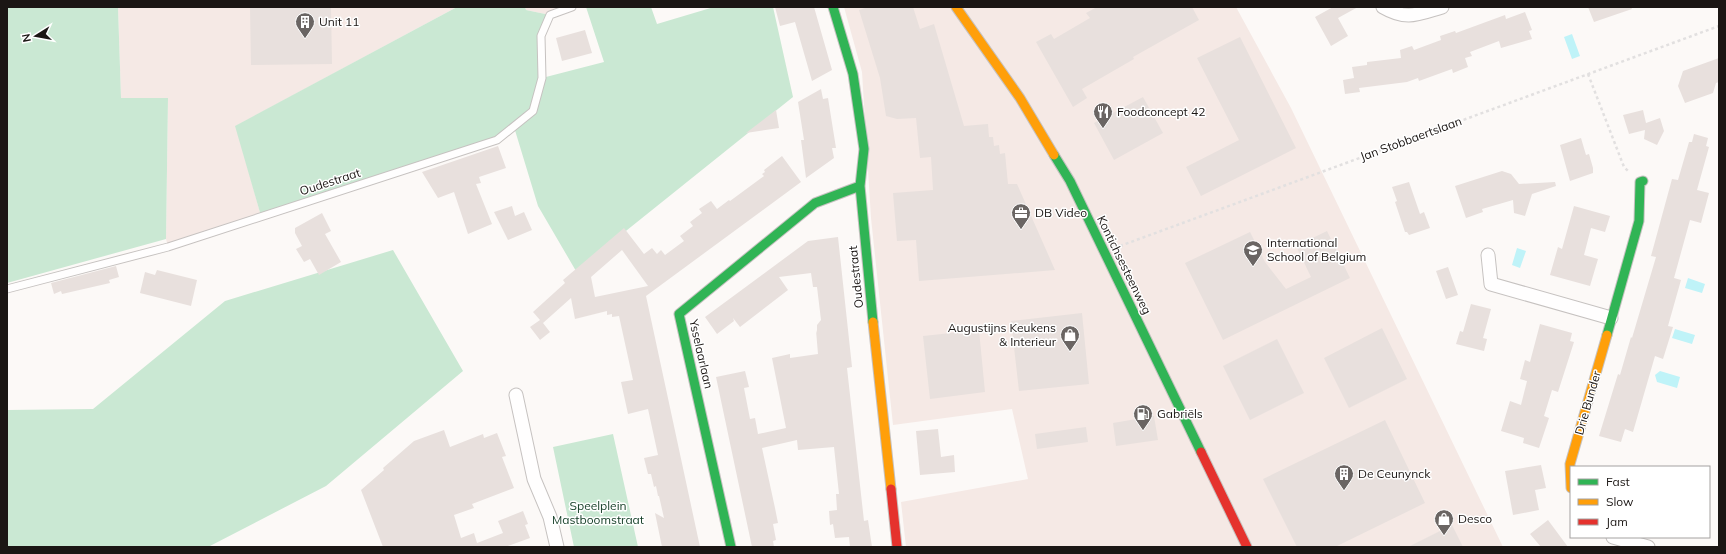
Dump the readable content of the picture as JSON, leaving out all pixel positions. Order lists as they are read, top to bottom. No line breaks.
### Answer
{"streets":{"street":["Oudestraat","Kontichsesteenweg","Ysselaarlaan","Drie Bunder"],"path":["Jan Stobbaertslaan"]},"crossings":[["Jan Stobbaertslaan","Kontichsesteenweg"],["Oudestraat","Ysselaarlaan"]],"parks":["Speelplein Mastboomstraat"],"places":{"building":["Unit 11","De Ceunynck"],"restaurant":["Foodconcept 42"],"office":["DB Video"],"school or university":["International School of Belgium"],"shop":["Augustijns Keukens & Interieur","Desco"],"fuel station":["Gabriëls"]},"legend":["Fast","Slow","Jam"],"north":"left"}
